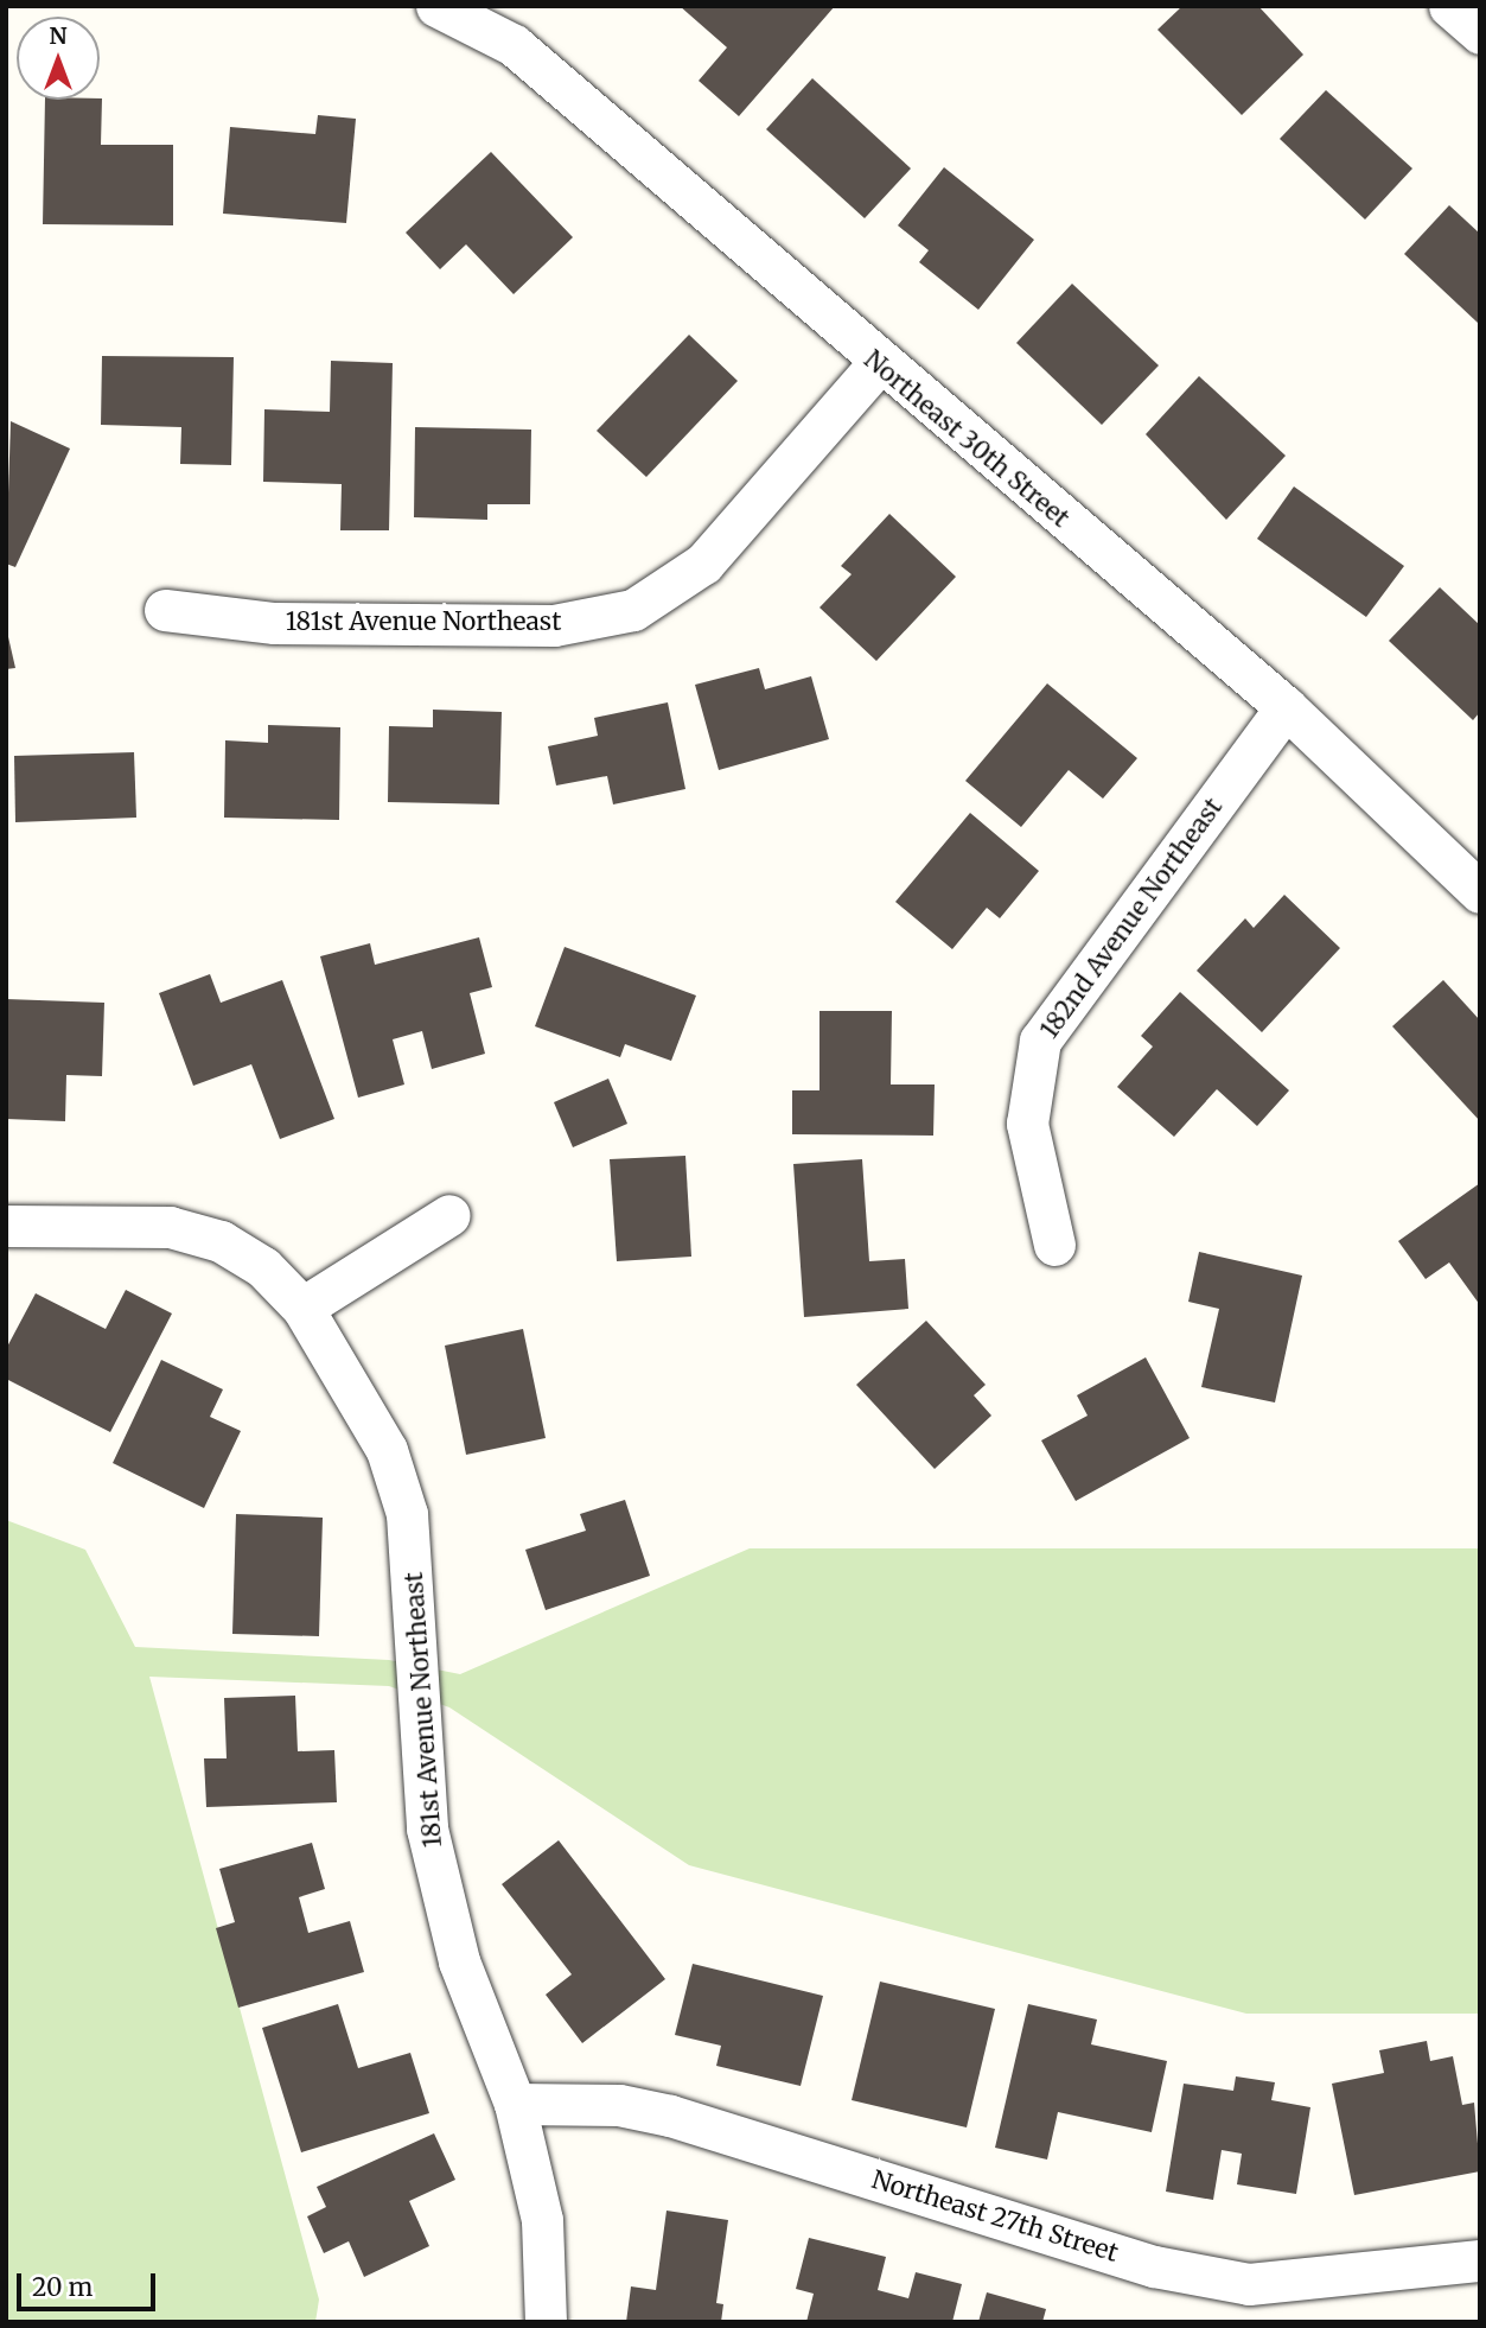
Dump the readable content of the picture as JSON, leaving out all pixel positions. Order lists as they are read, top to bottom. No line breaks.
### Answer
{"streets":{"street":["Northeast 30th Street","181st Avenue Northeast","182nd Avenue Northeast","Northeast 27th Street"]},"crossings":[["Northeast 30th Street","181st Avenue Northeast"],["Northeast 30th Street","182nd Avenue Northeast"],["181st Avenue Northeast","Northeast 27th Street"]],"scale_bar":"20 m","north":"top"}
